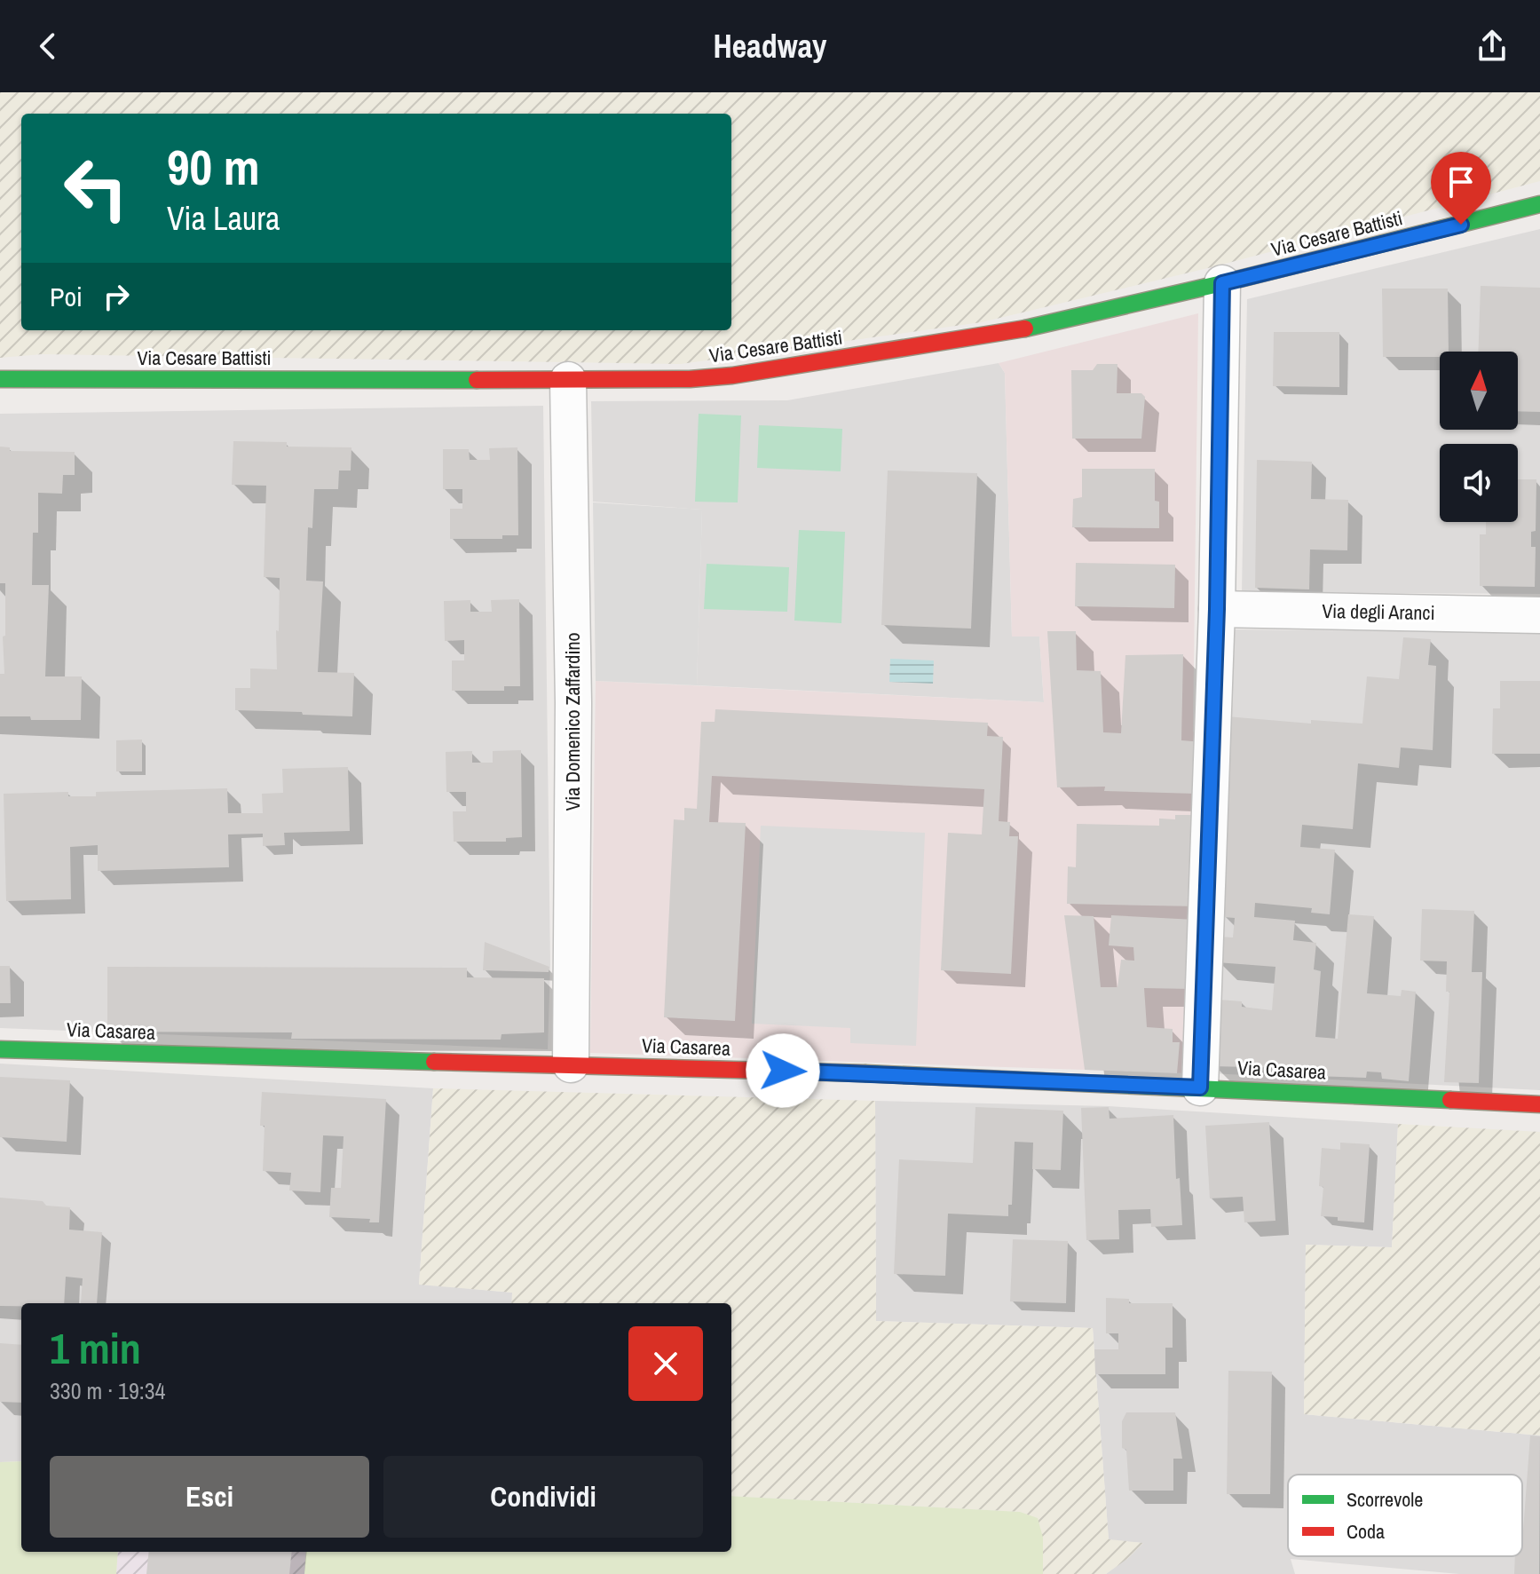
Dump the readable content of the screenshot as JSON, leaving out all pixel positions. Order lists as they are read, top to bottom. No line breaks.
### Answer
{"streets":{"street":["Via Cesare Battisti","Via degli Aranci","Via Domenico Zaffardino","Via Casarea"]},"crossings":[["Via Cesare Battisti","Via Domenico Zaffardino"],["Via Domenico Zaffardino","Via Casarea"]],"legend":["Scorrevole","Coda"],"north":"top","page":{"header":"Headway","turn":["90 m","Via Laura"],"then":"Poi","heading":["1 min","330 m · 19:34"],"buttons":["Esci","Condividi"]}}
